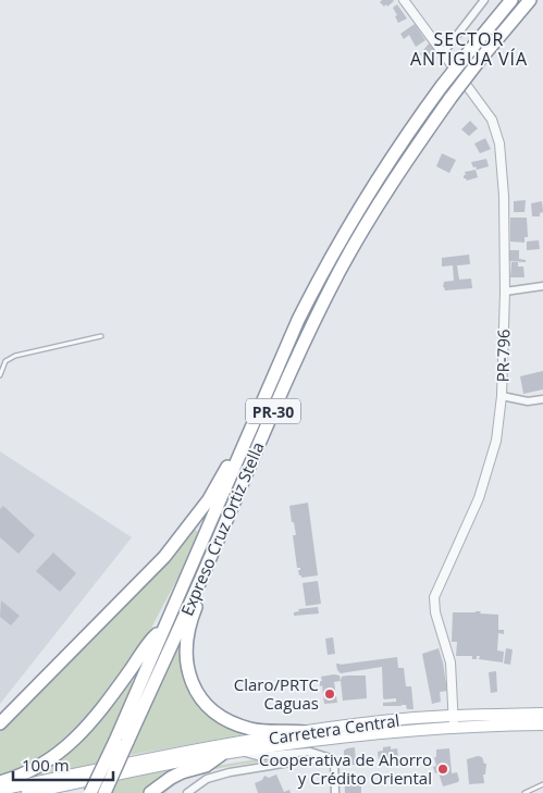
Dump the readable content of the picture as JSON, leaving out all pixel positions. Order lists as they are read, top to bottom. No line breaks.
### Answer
{"streets":{"highway":["PR-30","Expreso Cruz Ortiz Stella"],"main road":["Carretera Central"],"street":["PR-796"]},"crossings":[["PR-796","Carretera Central"]],"districts":["SECTOR ANTIGUA VÍA"],"places":["Claro/PRTC Caguas","Cooperativa de Ahorro y Crédito Oriental"],"scale_bar":"100 m"}
